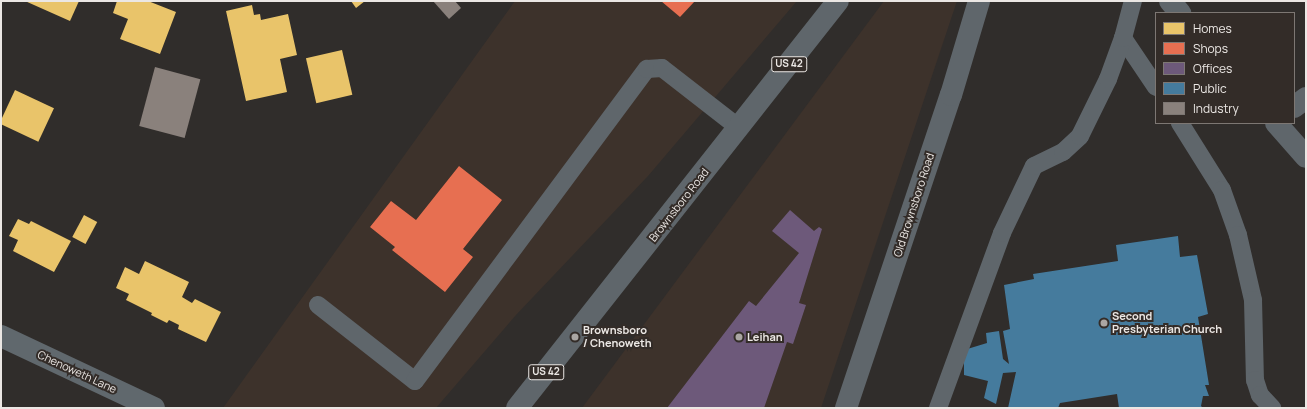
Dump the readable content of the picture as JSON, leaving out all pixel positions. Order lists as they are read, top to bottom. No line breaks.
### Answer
{"streets":{"main road":["US 42","Brownsboro Road","Old Brownsboro Road","Chenoweth Lane"]},"places":["Second Presbyterian Church","Brownsboro / Chenoweth","Leihan"],"legend":["Homes","Shops","Offices","Public","Industry"]}
